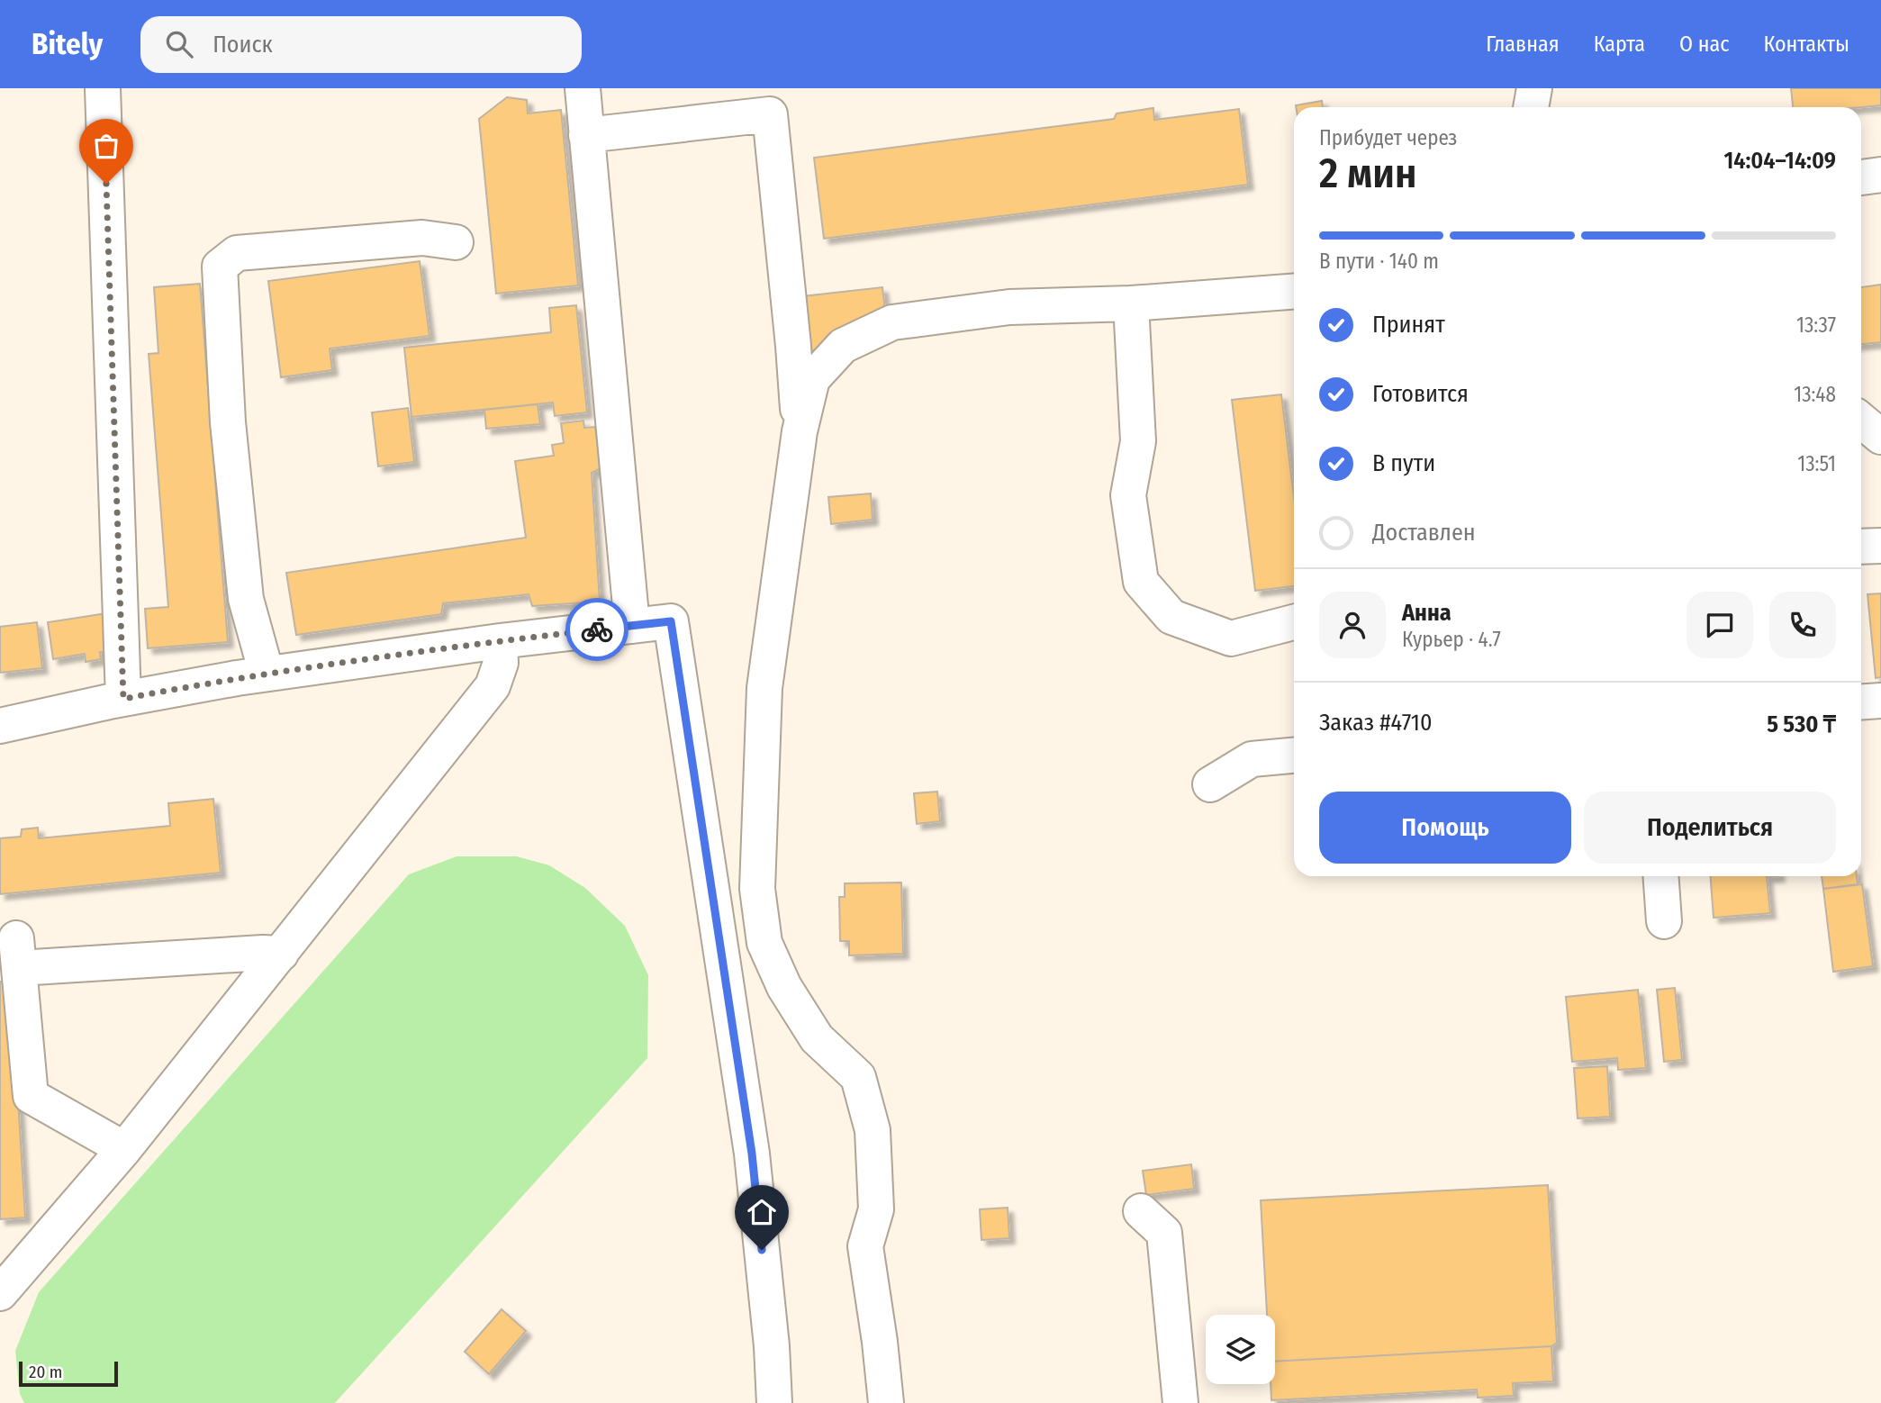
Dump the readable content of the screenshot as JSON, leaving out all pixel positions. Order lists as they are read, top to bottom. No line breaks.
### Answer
{"scale_bar":"20 m","page":{"header":"Bitely","search":"Поиск","nav":["Главная","Карта","О нас","Контакты"],"heading":["2 мин","Прибудет через","14:04–14:09"],"panel":["Анна","Курьер · 4.7","Заказ #4710","5 530 ₸"],"bar":"В пути · 140 m","list":[["Принят","13:37"],["Готовится","13:48"],["В пути","13:51"],"Доставлен"],"buttons":["Помощь","Поделиться"],"scale":"20 m"}}
